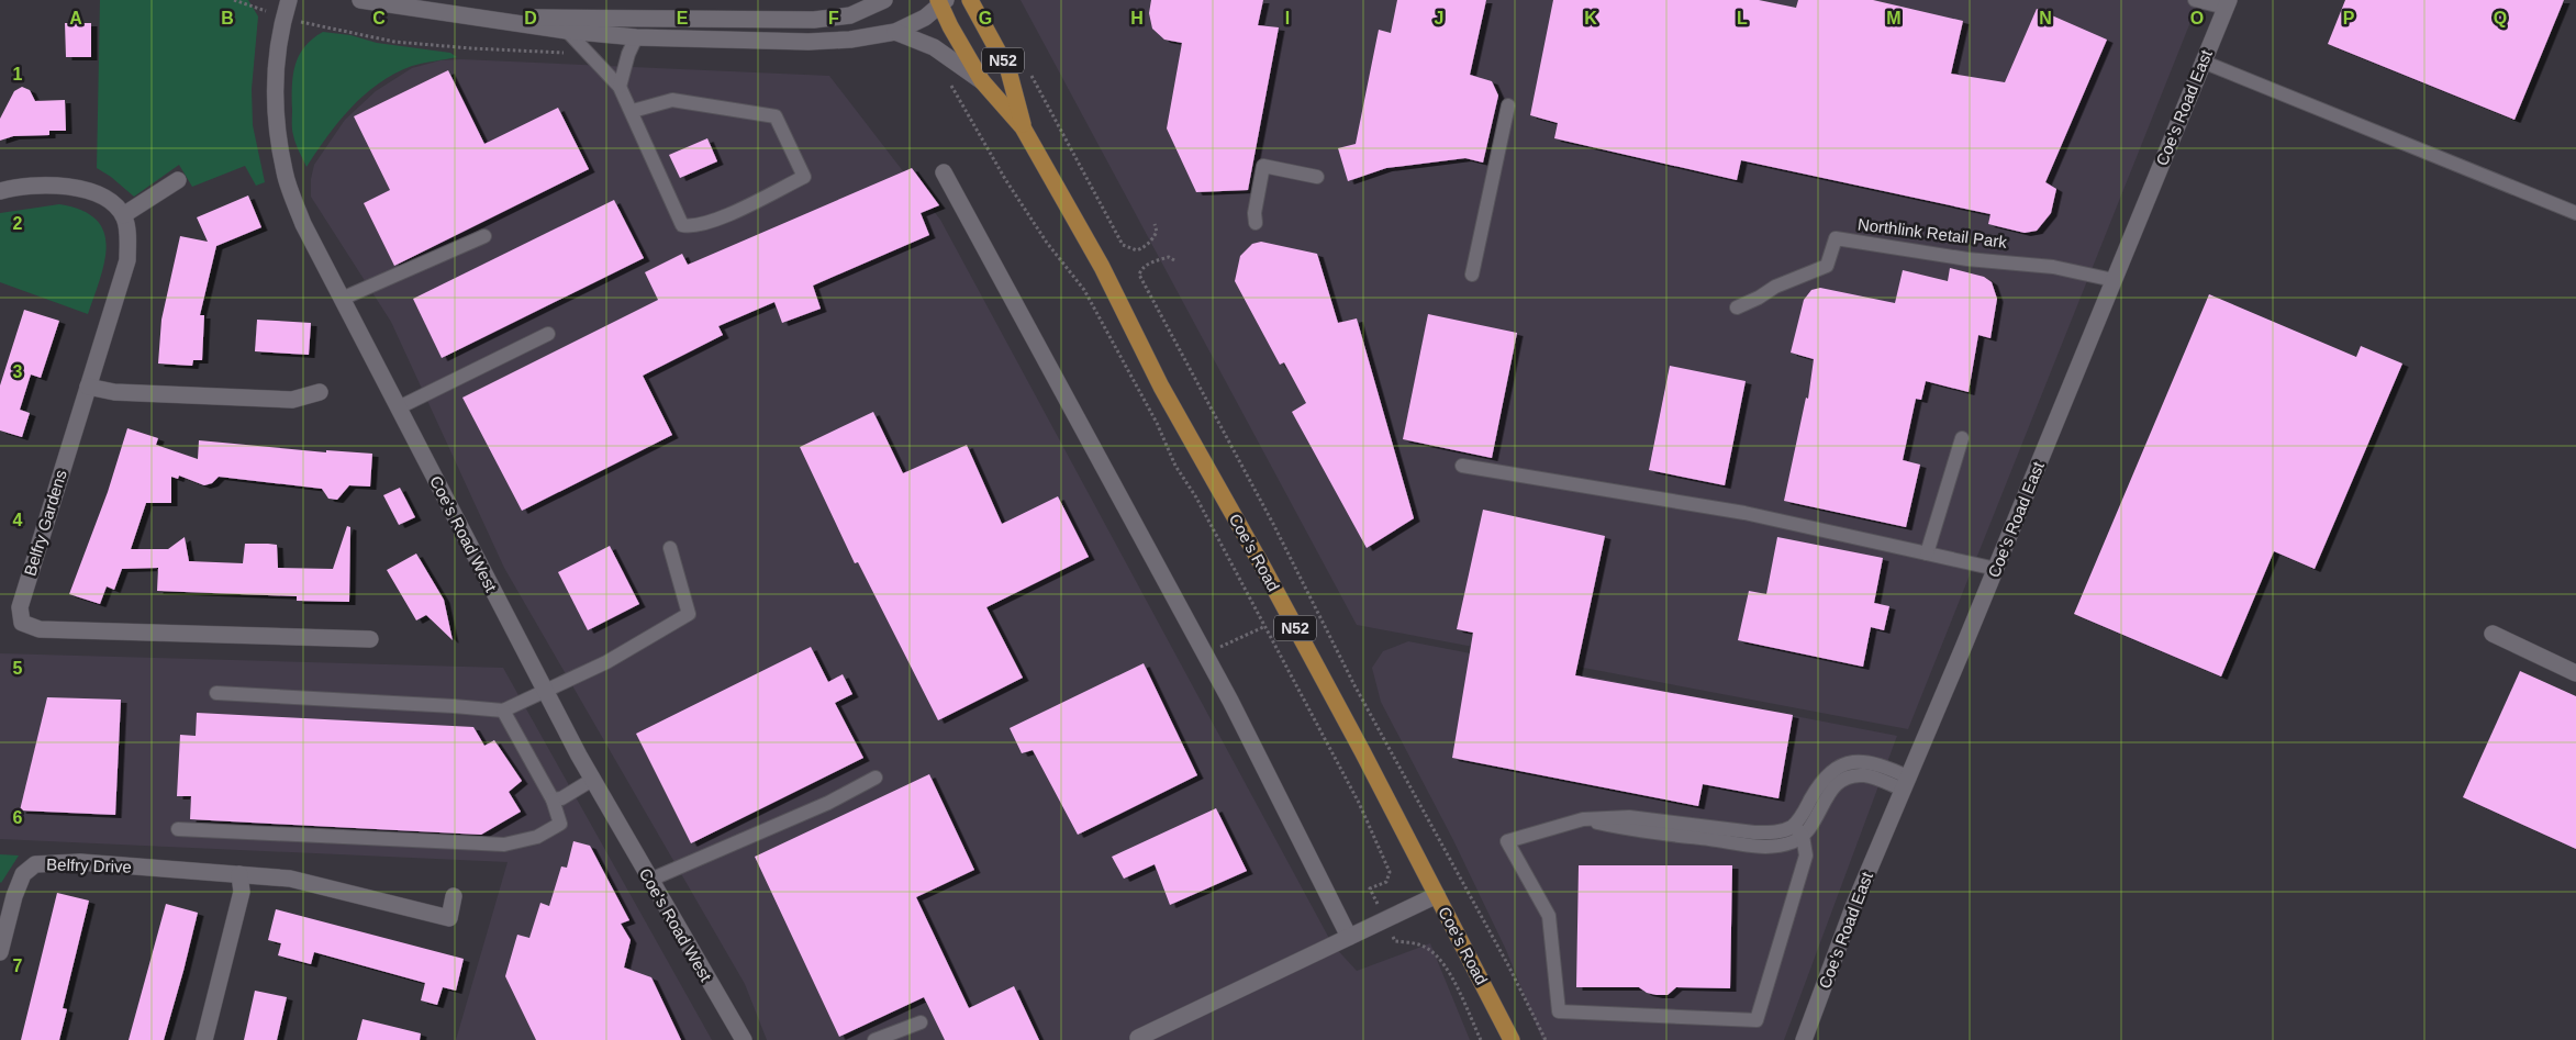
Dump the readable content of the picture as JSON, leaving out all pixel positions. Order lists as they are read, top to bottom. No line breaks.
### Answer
{"streets":{"main road":["N52","Coe's Road"],"street":["Coe's Road East","Belfry Gardens","Coe's Road West","Belfry Drive"],"lane":["Northlink Retail Park"]},"crossings":[["Coe's Road East","Northlink Retail Park"]],"grid":{"columns":["A","B","C","D","E","F","G","H","I","J","K","L","M","N","O","P","Q"],"rows":["1","2","3","4","5","6","7"]}}
